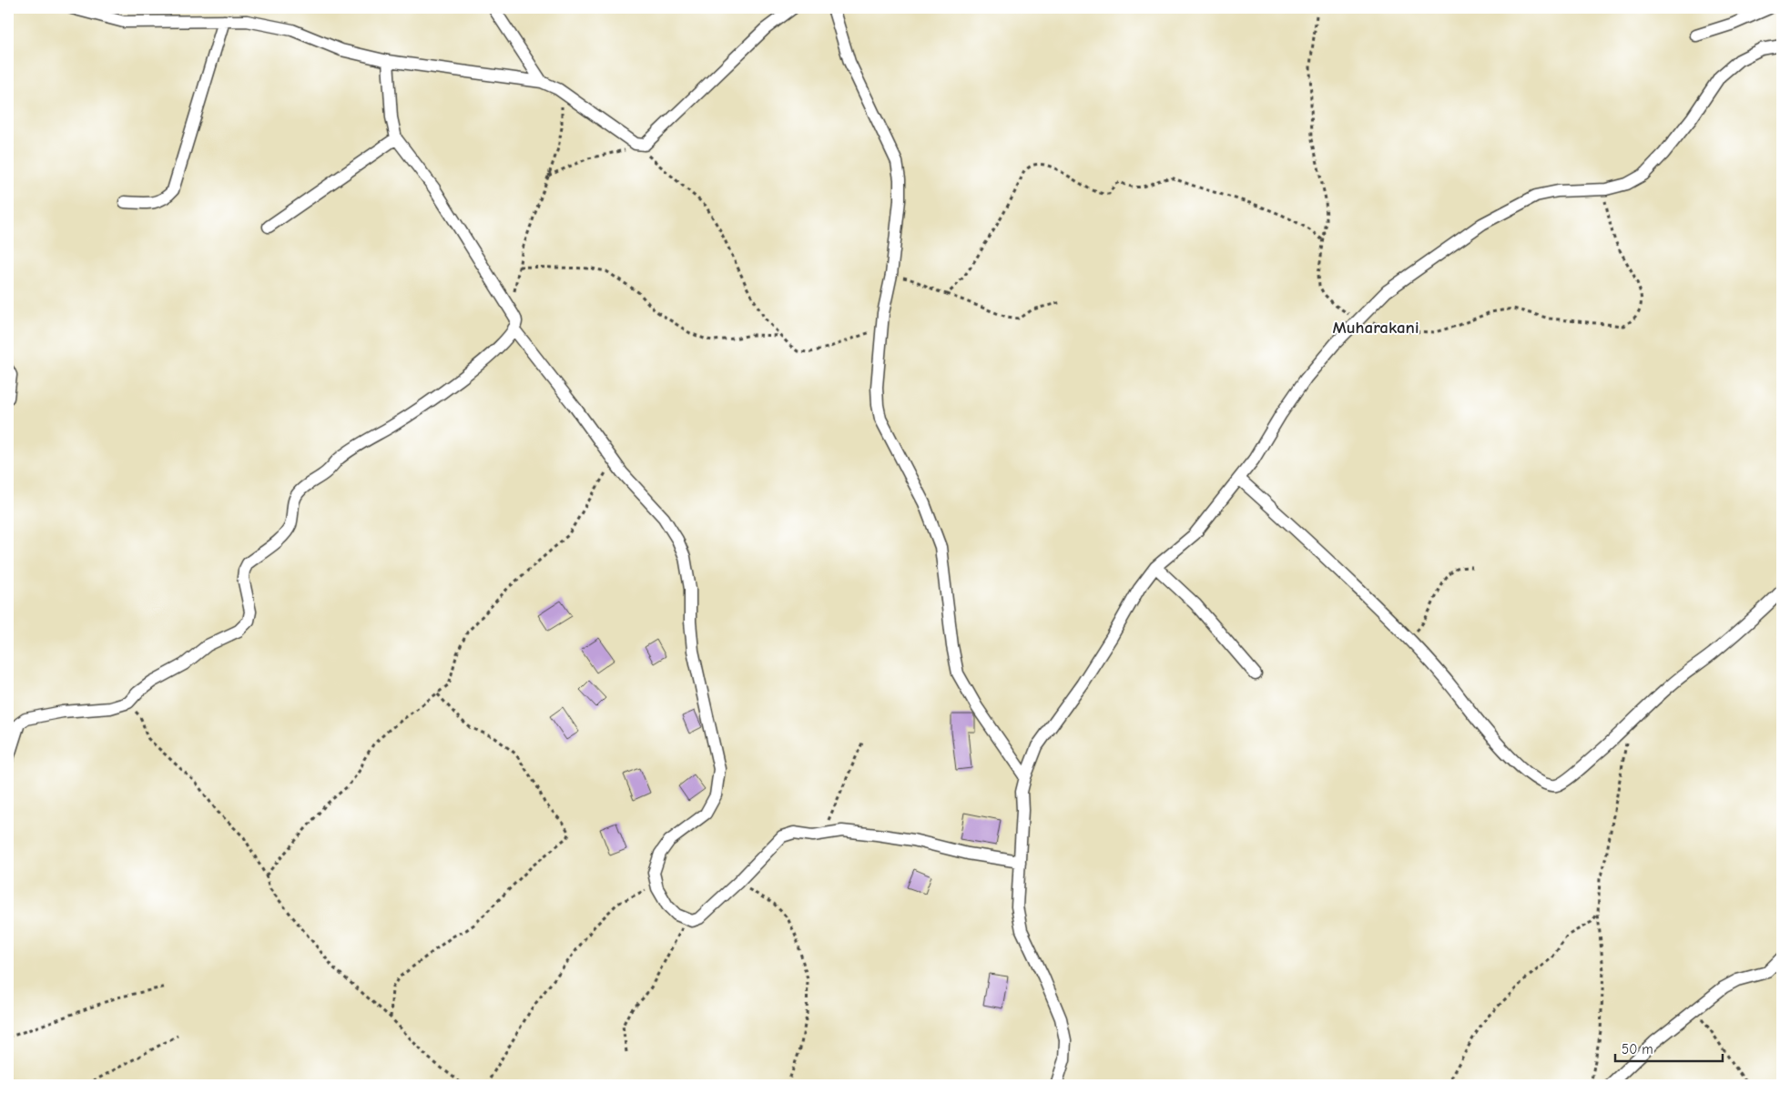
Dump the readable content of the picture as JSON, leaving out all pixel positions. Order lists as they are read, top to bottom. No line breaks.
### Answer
{"districts":["Muharakani"],"scale_bar":"50 m"}
